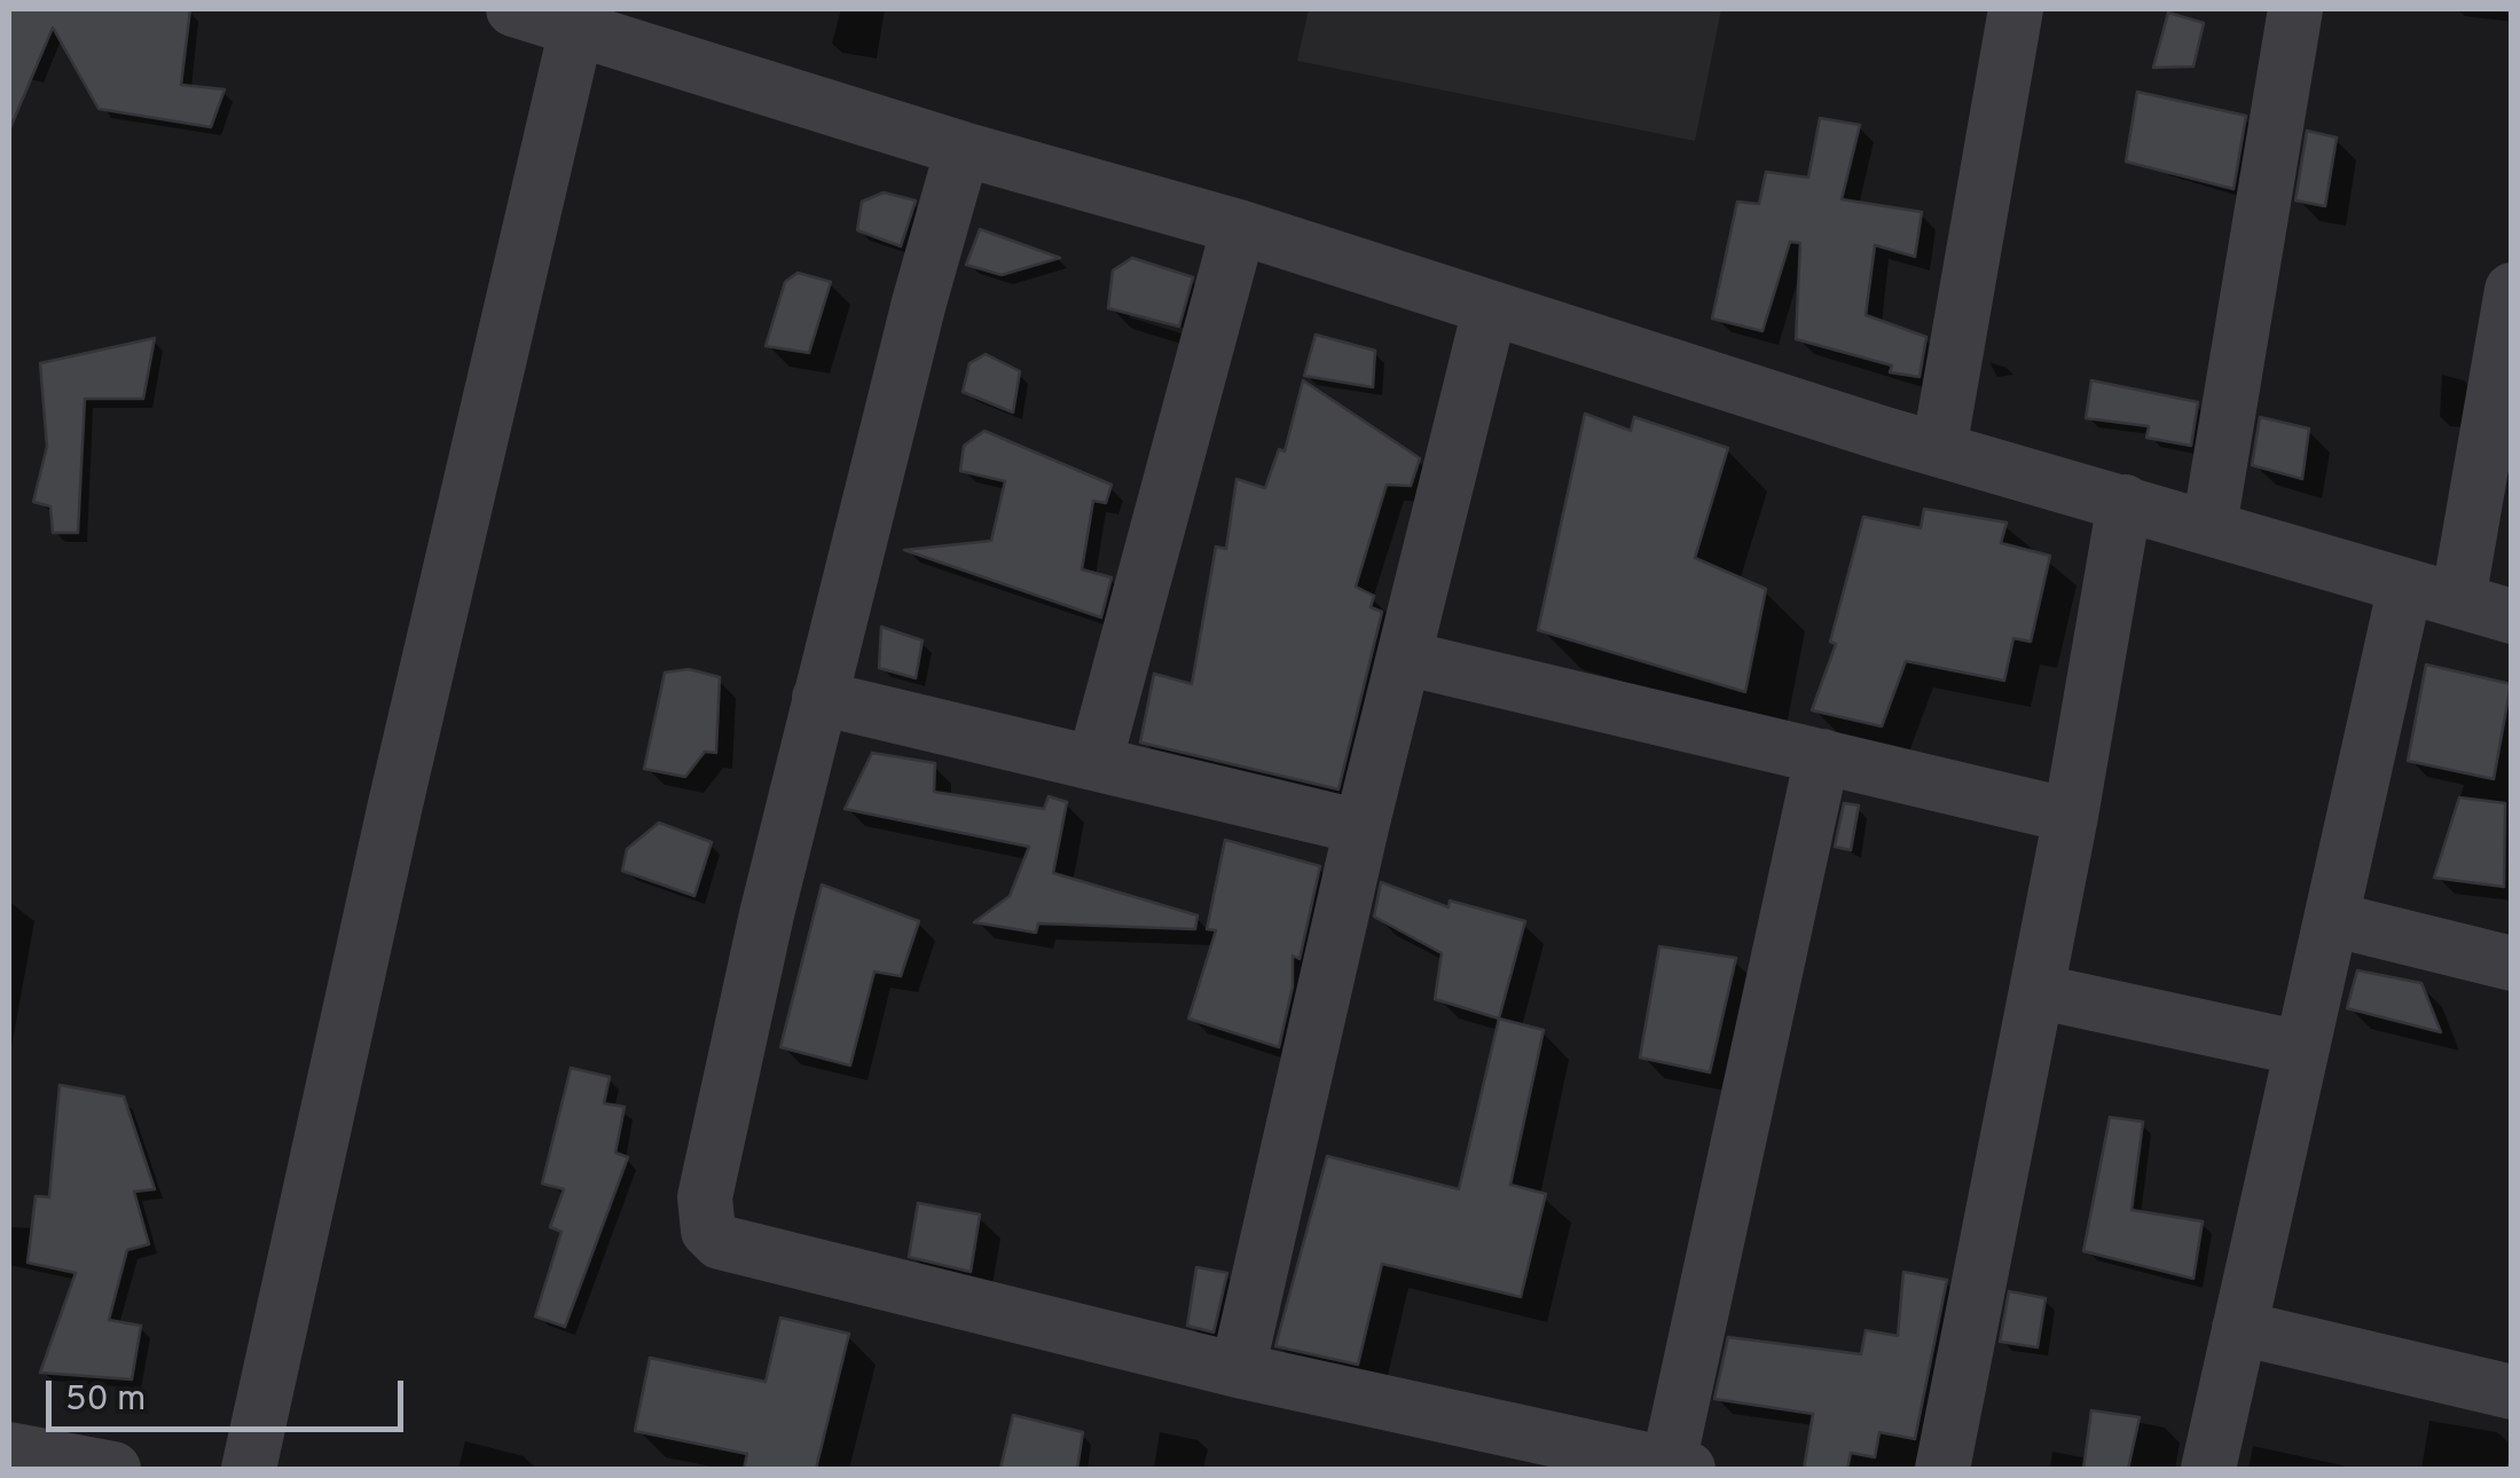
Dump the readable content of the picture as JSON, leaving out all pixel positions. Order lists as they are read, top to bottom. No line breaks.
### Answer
{"scale_bar":"50 m"}
